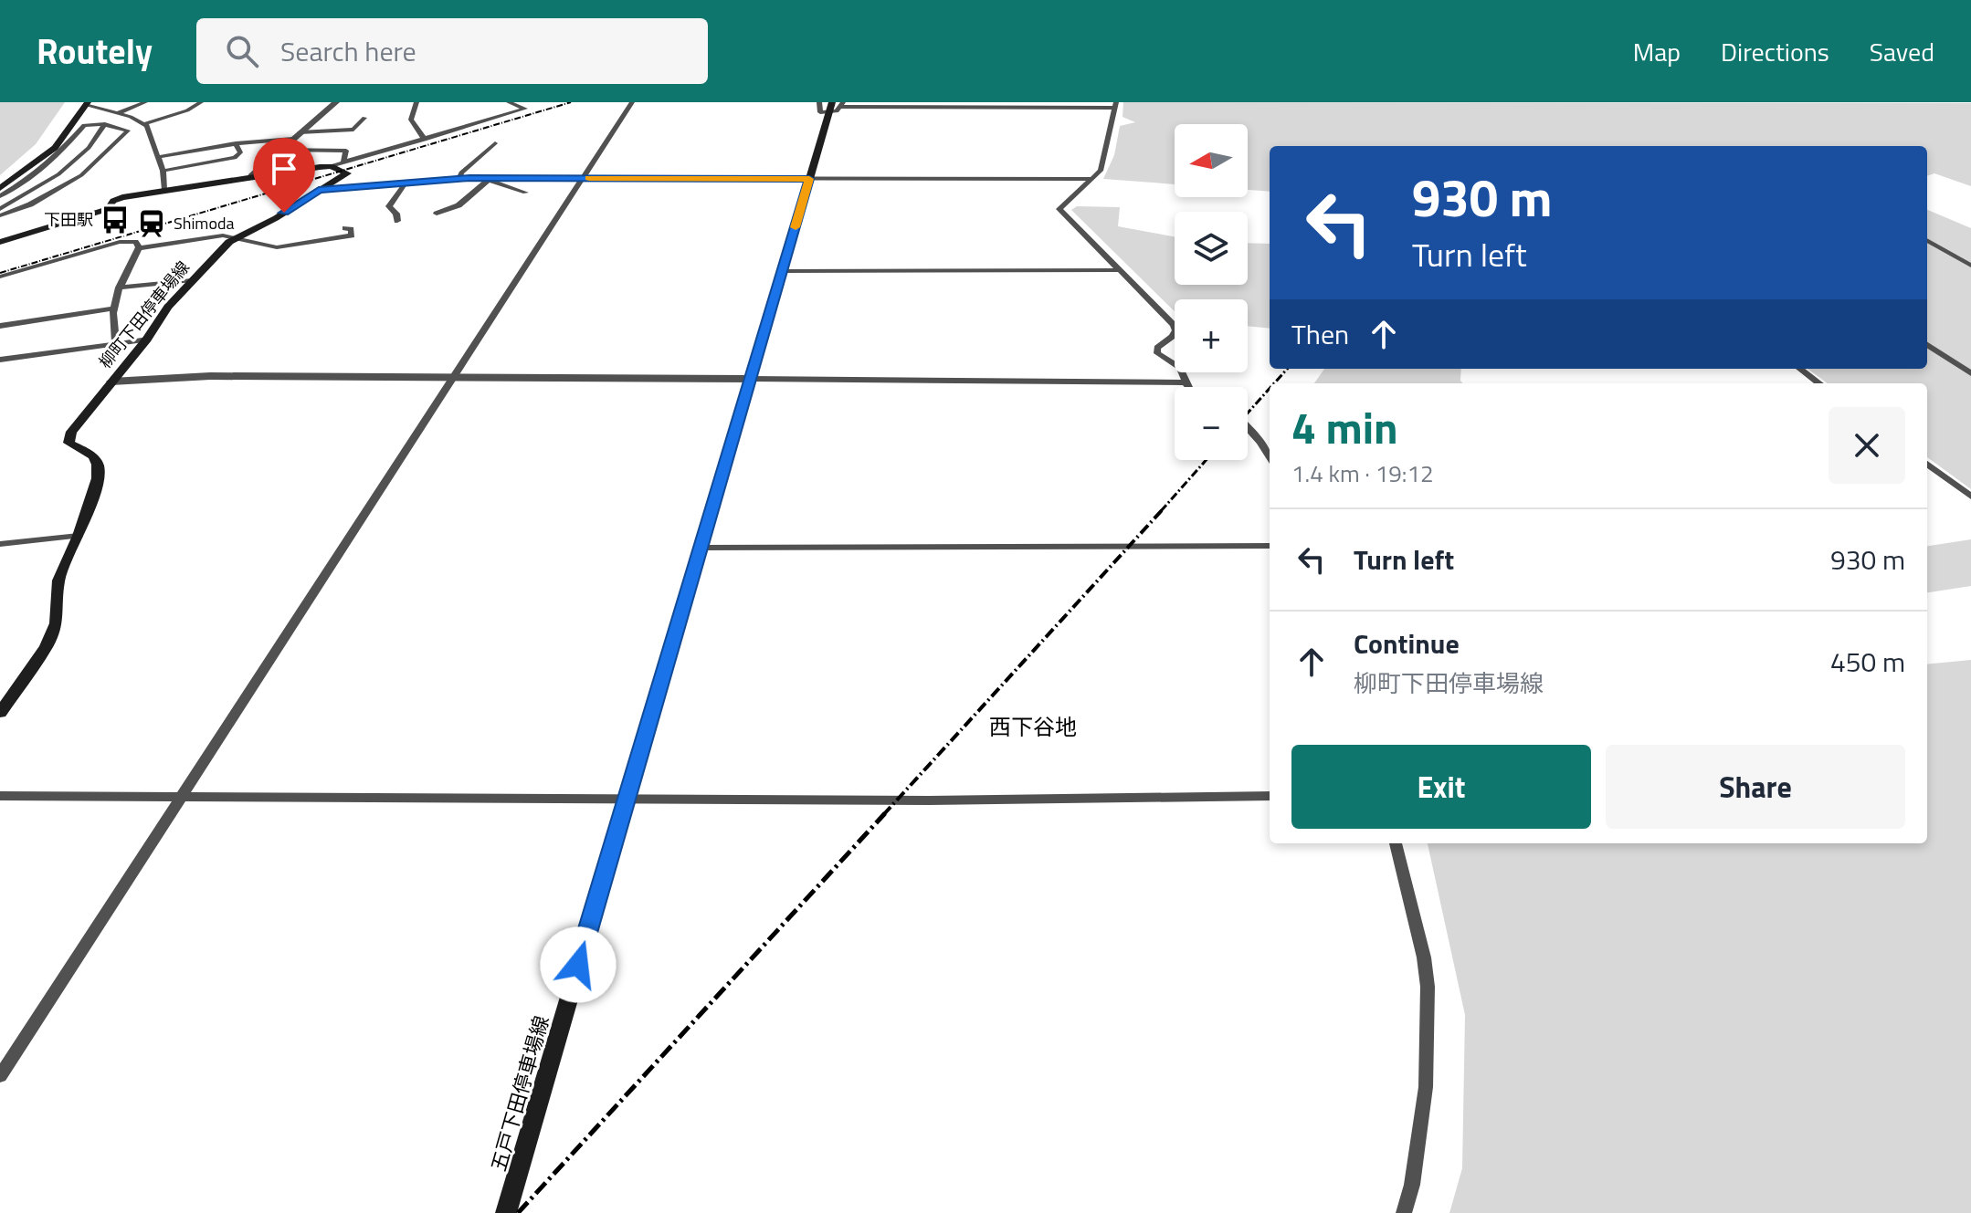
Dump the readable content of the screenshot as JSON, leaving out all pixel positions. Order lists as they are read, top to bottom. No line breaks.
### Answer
{"streets":{"main road":["柳町下田停車場線","五戸下田停車場線"]},"districts":["西下谷地"],"places":{"bus stop":["下田駅"],"station":["Shimoda"]},"north":"left","page":{"header":"Routely","search":"Search here","nav":["Map","Directions","Saved"],"map_buttons":["+","−"],"turn":["930 m","Turn left"],"then":"Then","heading":["4 min","1.4 km · 19:12"],"list":[{"name":"Turn left","value":"930 m"},{"name":"Continue","note":"柳町下田停車場線","value":"450 m"}],"buttons":["Exit","Share"]}}
